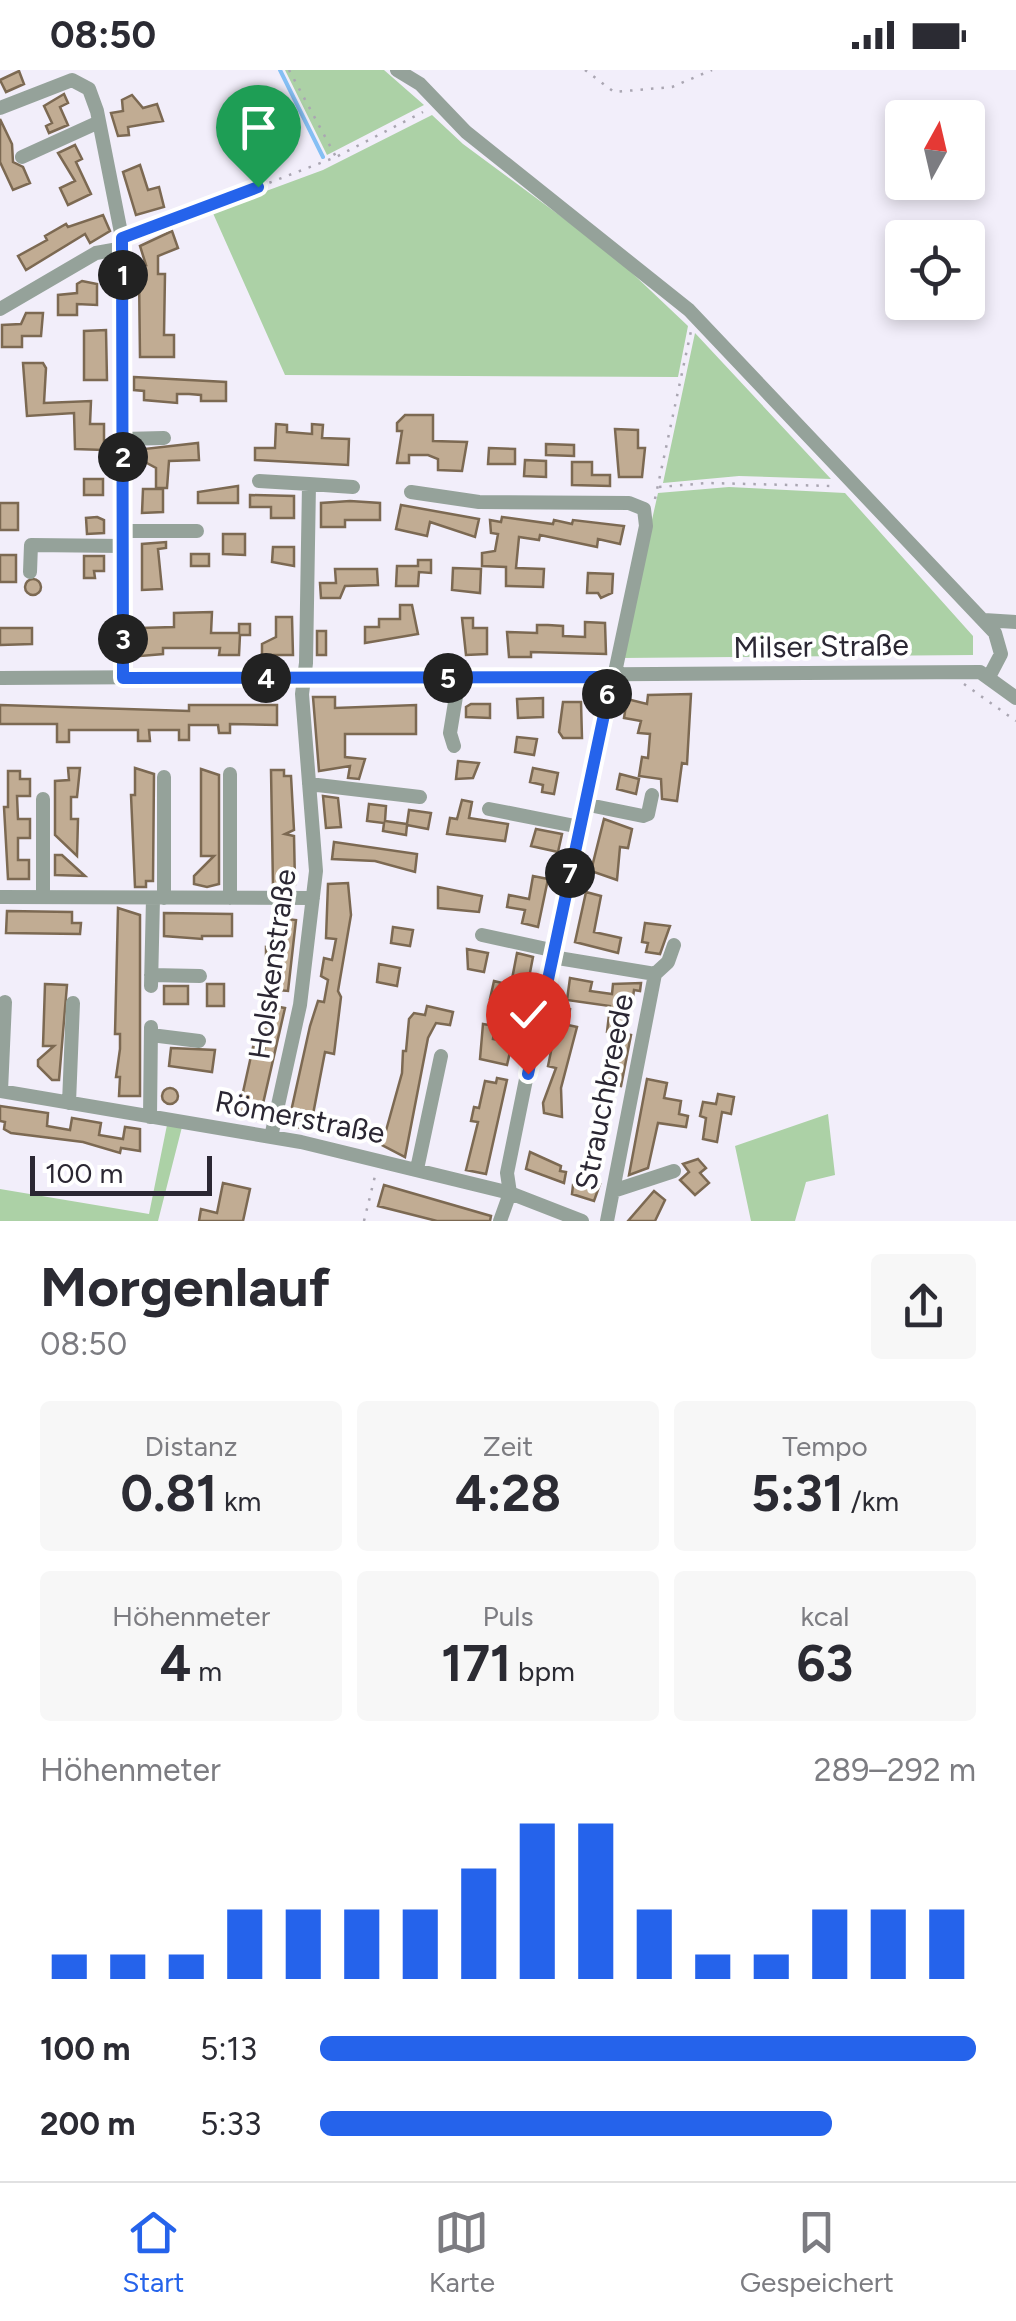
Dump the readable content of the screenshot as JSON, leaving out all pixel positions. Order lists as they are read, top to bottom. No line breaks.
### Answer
{"streets":{"street":["Milser Straße","Holskenstraße","Strauchbreede","Römerstraße"]},"crossings":[["Milser Straße","Holskenstraße"],["Holskenstraße","Römerstraße"]],"scale_bar":"100 m","north":"top","page":{"status":"08:50","pins":["1","2","3","4","5","6","7"],"scale":"100 m","heading":["Morgenlauf","08:50"],"stats":[["Distanz","0.81 km"],["Zeit","4:28"],["Tempo","5:31 /km"],["Höhenmeter","4 m"],["Puls","171 bpm"],["kcal","63"]],"chart":["Höhenmeter","289–292 m"],"list":[{"name":"100 m","note":"5:13"},{"name":"200 m","note":"5:33"}],"tabs":["Start","Karte","Gespeichert"]}}
